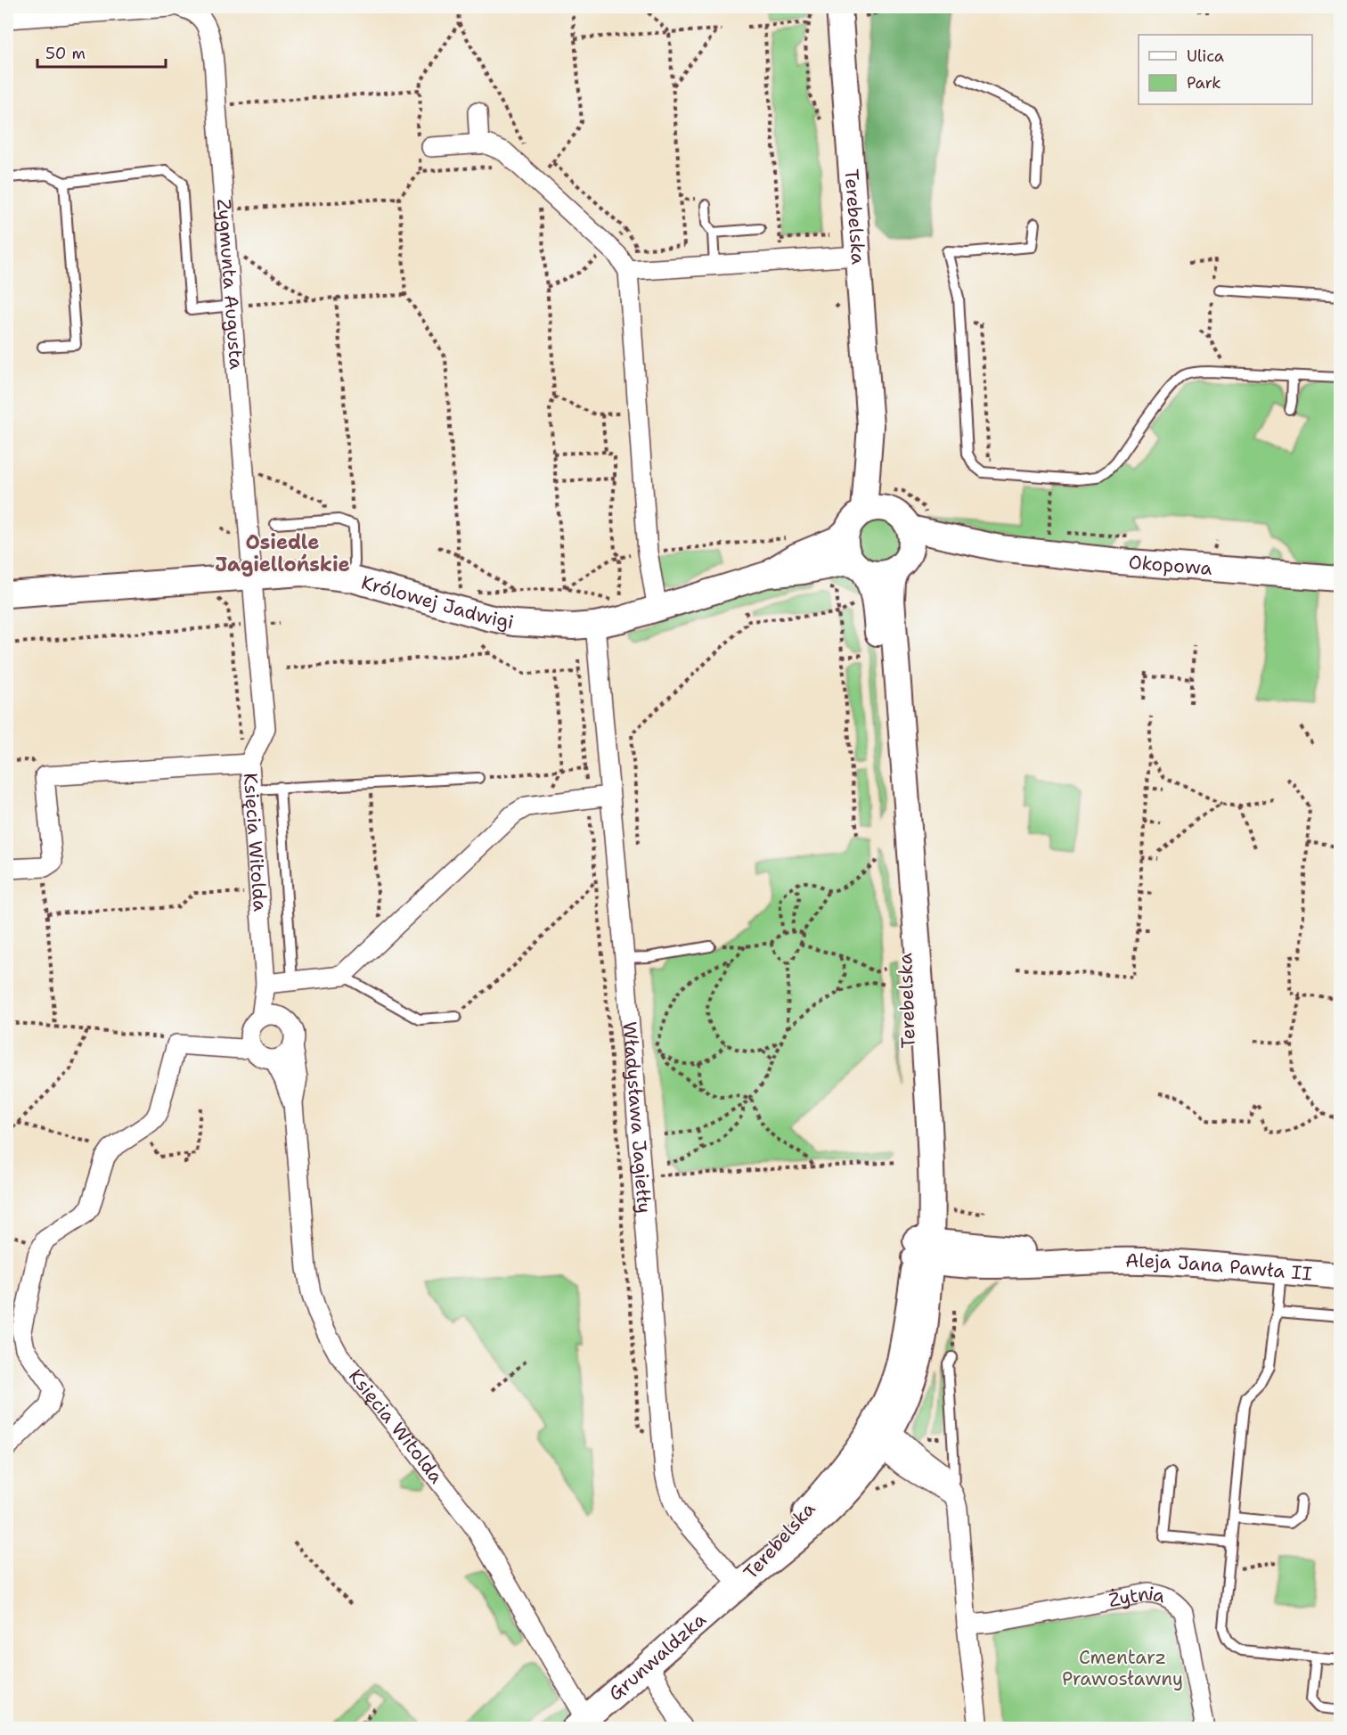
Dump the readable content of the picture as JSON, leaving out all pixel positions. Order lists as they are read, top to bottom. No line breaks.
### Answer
{"streets":{"street":["Terebelska","Zygmunta Augusta","Okopowa","Królowej Jadwigi","Księcia Witolda","Władysława Jagiełły","Aleja Jana Pawła II","Żytnia","Grunwaldzka"]},"crossings":[["Terebelska","Okopowa"],["Terebelska","Królowej Jadwigi"],["Terebelska","Władysława Jagiełły"],["Terebelska","Aleja Jana Pawła II"],["Terebelska","Grunwaldzka"],["Zygmunta Augusta","Królowej Jadwigi"],["Zygmunta Augusta","Księcia Witolda"],["Okopowa","Królowej Jadwigi"],["Królowej Jadwigi","Księcia Witolda"],["Królowej Jadwigi","Władysława Jagiełły"],["Księcia Witolda","Grunwaldzka"],["Władysława Jagiełły","Grunwaldzka"]],"districts":["Osiedle Jagiellońskie"],"parks":["Cmentarz Prawosławny"],"legend":["Ulica","Park"],"scale_bar":"50 m"}
